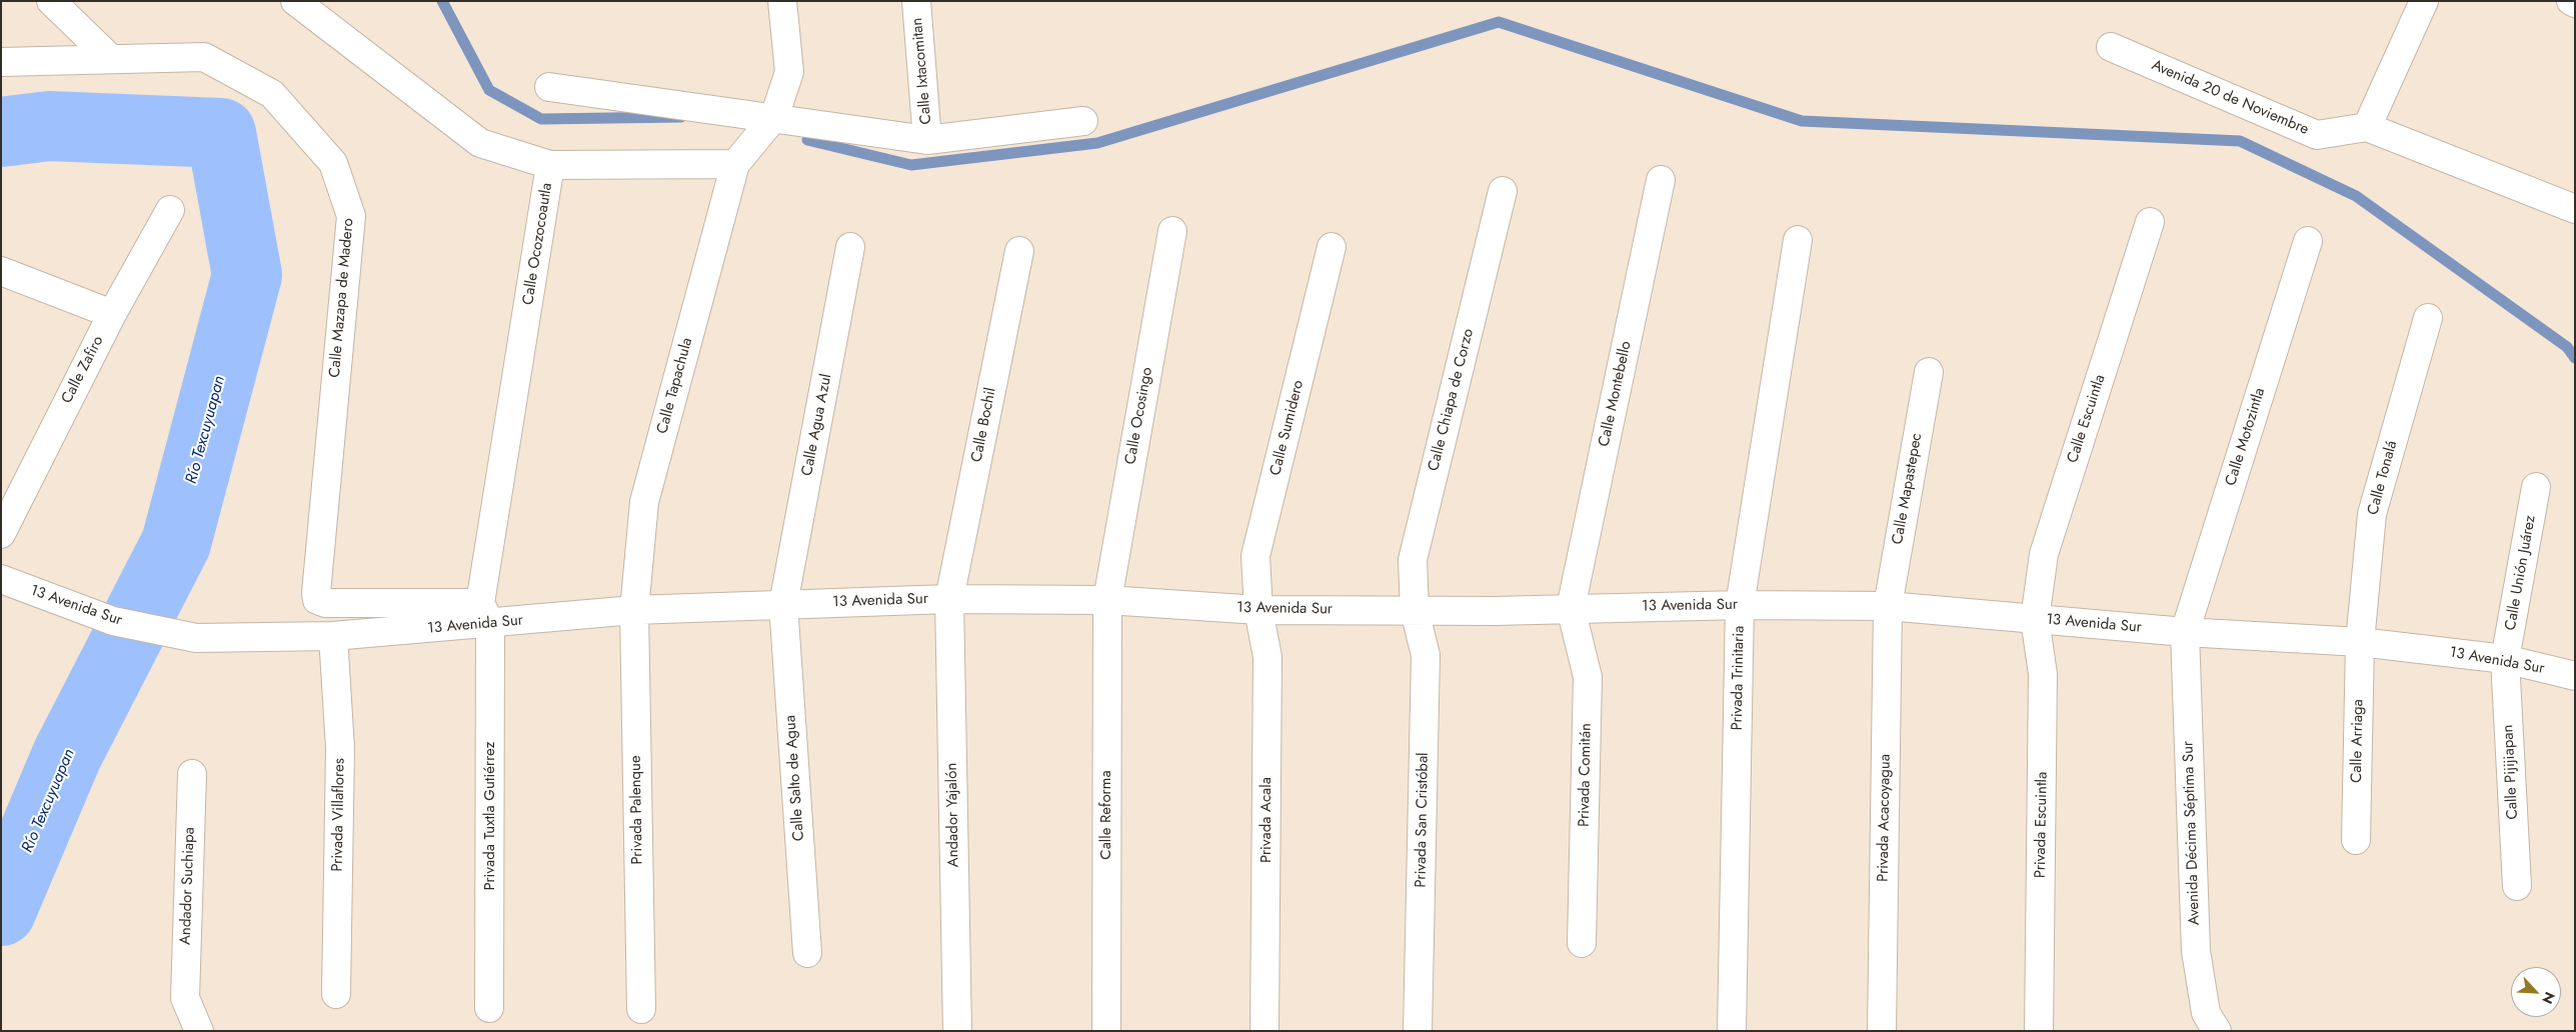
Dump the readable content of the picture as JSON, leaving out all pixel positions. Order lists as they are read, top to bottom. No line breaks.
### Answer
{"streets":{"street":["Calle Ixtacomitan","Avenida 20 de Noviembre","Calle Ocozocoautla","Calle Mazapa de Madero","Calle Zafiro","Calle Tapachula","Calle Montebello","Calle Chiapa de Corzo","Calle Ocosingo","Calle Escuintla","Calle Agua Azul","Calle Bochil","Calle Sumidero","Calle Motozintla","Calle Tonalá","Calle Mapastepec","Calle Unión Juárez","13 Avenida Sur","Privada Trinitaria","Calle Arriaga","Calle Pijijiapan","Privada Comitán","Calle Salto de Agua","Privada Palenque","Privada Villaflores","Andador Yajalón","Calle Reforma","Privada Tuxtla Gutiérrez","Privada Acacoyagua","Privada Acala","Privada San Cristóbal","Privada Escuintla","Avenida Décima Séptima Sur","Andador Suchiapa"]},"crossings":[["Calle Ocozocoautla","Calle Mazapa de Madero"],["Calle Ocozocoautla","13 Avenida Sur"],["Calle Ocozocoautla","Privada Tuxtla Gutiérrez"],["Calle Mazapa de Madero","13 Avenida Sur"],["Calle Mazapa de Madero","Privada Tuxtla Gutiérrez"],["Calle Tapachula","13 Avenida Sur"],["Calle Tapachula","Privada Palenque"],["Calle Montebello","13 Avenida Sur"],["Calle Montebello","Privada Comitán"],["Calle Chiapa de Corzo","13 Avenida Sur"],["Calle Chiapa de Corzo","Privada San Cristóbal"],["Calle Ocosingo","13 Avenida Sur"],["Calle Ocosingo","Calle Reforma"],["Calle Escuintla","13 Avenida Sur"],["Calle Escuintla","Privada Escuintla"],["Calle Agua Azul","13 Avenida Sur"],["Calle Agua Azul","Calle Salto de Agua"],["Calle Bochil","13 Avenida Sur"],["Calle Bochil","Andador Yajalón"],["Calle Sumidero","13 Avenida Sur"],["Calle Sumidero","Privada Acala"],["Calle Motozintla","13 Avenida Sur"],["Calle Motozintla","Avenida Décima Séptima Sur"],["Calle Tonalá","13 Avenida Sur"],["Calle Tonalá","Calle Arriaga"],["Calle Mapastepec","13 Avenida Sur"],["Calle Mapastepec","Privada Acacoyagua"],["Calle Unión Juárez","13 Avenida Sur"],["Calle Unión Juárez","Calle Pijijiapan"],["13 Avenida Sur","Privada Trinitaria"],["13 Avenida Sur","Calle Arriaga"],["13 Avenida Sur","Calle Pijijiapan"],["13 Avenida Sur","Privada Comitán"],["13 Avenida Sur","Calle Salto de Agua"],["13 Avenida Sur","Privada Palenque"],["13 Avenida Sur","Privada Villaflores"],["13 Avenida Sur","Andador Yajalón"],["13 Avenida Sur","Calle Reforma"],["13 Avenida Sur","Privada Tuxtla Gutiérrez"],["13 Avenida Sur","Privada Acacoyagua"],["13 Avenida Sur","Privada Acala"],["13 Avenida Sur","Privada San Cristóbal"],["13 Avenida Sur","Privada Escuintla"],["13 Avenida Sur","Avenida Décima Séptima Sur"]],"water":["Río Texcuyuapan"],"north":"bottom right"}
